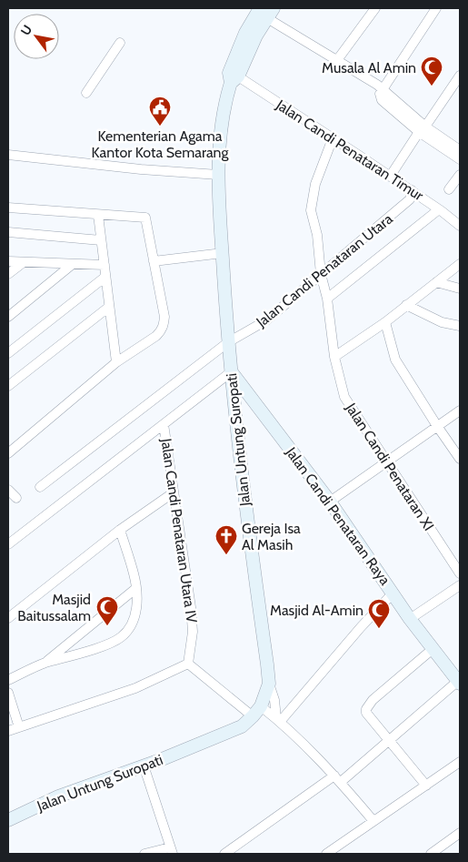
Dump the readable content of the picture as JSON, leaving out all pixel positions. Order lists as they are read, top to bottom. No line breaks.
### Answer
{"streets":{"main road":["Jalan Untung Suropati","Jalan Candi Penataran Raya"],"street":["Jalan Candi Penataran Timur","Jalan Candi Penataran Utara","Jalan Candi Penataran XI","Jalan Candi Penataran Utara IV"]},"crossings":[["Jalan Candi Penataran Timur","Jalan Candi Penataran Utara"],["Jalan Candi Penataran Timur","Jalan Untung Suropati"],["Jalan Candi Penataran Timur","Jalan Candi Penataran XI"],["Jalan Candi Penataran Utara","Jalan Untung Suropati"],["Jalan Candi Penataran Utara","Jalan Candi Penataran XI"],["Jalan Untung Suropati","Jalan Candi Penataran Raya"]],"places":{"mosque":["Musala Al Amin","Masjid Baitussalam","Masjid Al-Amin"],"public building":["Kementerian Agama Kantor Kota Semarang"],"church":["Gereja Isa Al Masih"]},"north":"top left"}
